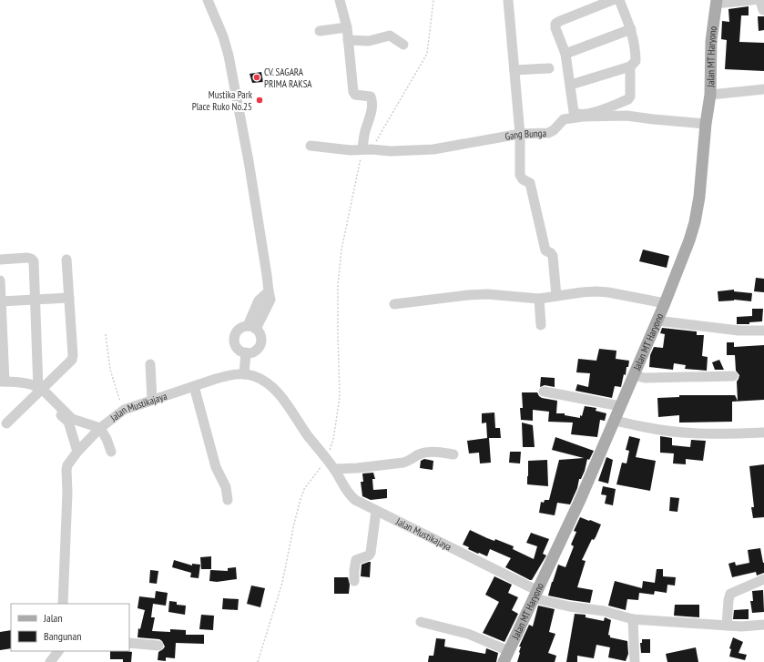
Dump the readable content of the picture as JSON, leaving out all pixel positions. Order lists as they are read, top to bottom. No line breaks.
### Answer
{"streets":{"main road":["Jalan MT Haryono"],"street":["Gang Bunga","Jalan Mustikajaya"]},"crossings":[["Jalan MT Haryono","Gang Bunga"],["Jalan MT Haryono","Jalan Mustikajaya"]],"places":["CV. SAGARA PRIMA RAKSA","Mustika Park Place Ruko No.25"],"legend":["Jalan","Bangunan"]}
